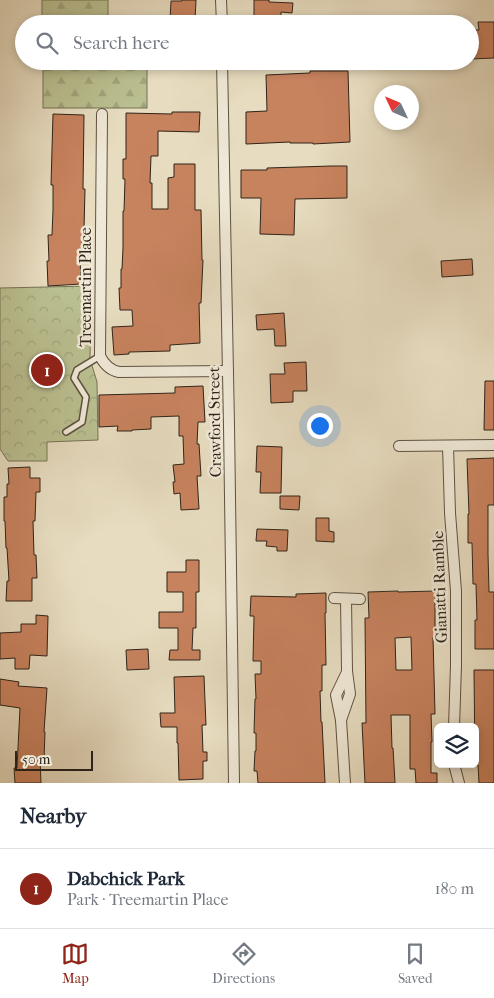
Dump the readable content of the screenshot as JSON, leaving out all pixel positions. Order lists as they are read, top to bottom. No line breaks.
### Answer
{"streets":{"street":["Treemartin Place","Crawford Street","Gianatti Ramble"]},"crossings":[["Treemartin Place","Crawford Street"]],"scale_bar":"50 m","north":"top left","page":{"search":"Search here","pins":"1","scale":"50 m","heading":"Nearby","list":[{"mark":"1","name":"Dabchick Park","note":"Park · Treemartin Place","value":"180 m"}],"nav":["Map","Directions","Saved"]}}
